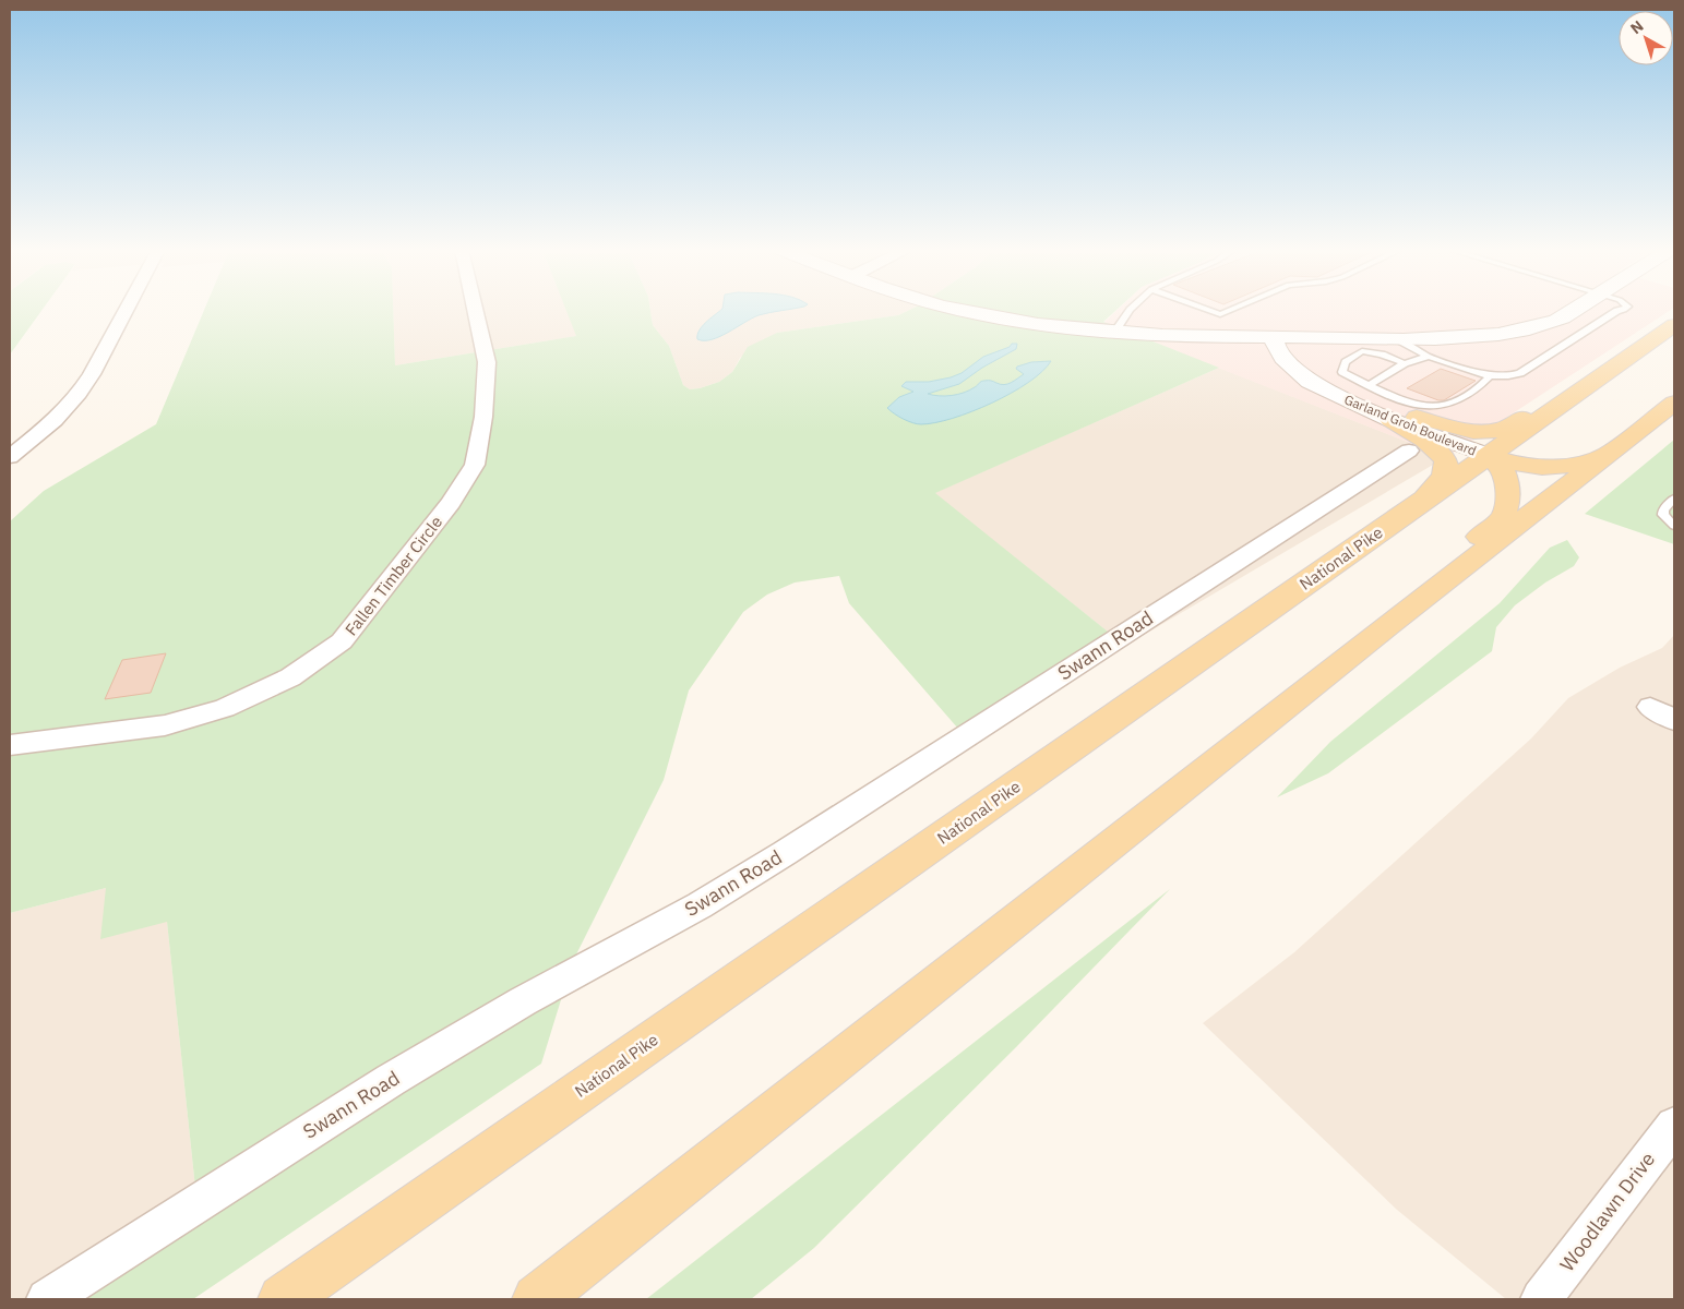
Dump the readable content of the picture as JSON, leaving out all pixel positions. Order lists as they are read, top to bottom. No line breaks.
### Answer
{"streets":{"main road":["National Pike"],"street":["Garland Groh Boulevard","Fallen Timber Circle","Swann Road","Woodlawn Drive"]},"crossings":[["Garland Groh Boulevard","National Pike"]],"north":"top left"}
